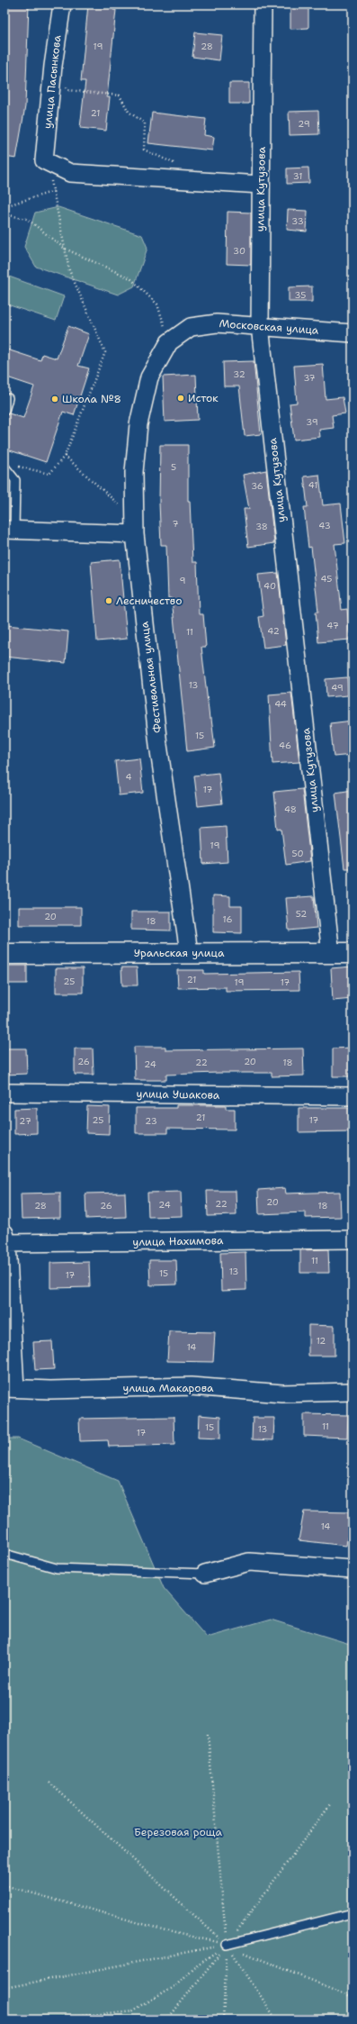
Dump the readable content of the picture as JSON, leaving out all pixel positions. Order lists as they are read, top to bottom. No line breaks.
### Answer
{"streets":{"street":["улица Пасынкова","улица Кутузова","Московская улица","Фестивальная улица","Уральская улица","улица Ушакова","улица Нахимова","улица Макарова"]},"crossings":[["улица Кутузова","Московская улица"],["улица Кутузова","Уральская улица"],["Московская улица","Фестивальная улица"],["Фестивальная улица","Уральская улица"]],"parks":["Березовая роща"],"places":["Исток","Школа №8","Лесничество"],"house_numbers":["19","28","21","29","31","33","30","35","32","37","39","5","41","36","7","43","38","45","9","40","47","42","11","13","49","44","15","46","4","17","48","19","50","52","20","16","18","21","25","19","17","26","20","22","18","24","21","25","17","27","23","20","22","24","28","26","18","11","13","15","17","12","14","11","15","13","17","14"]}
